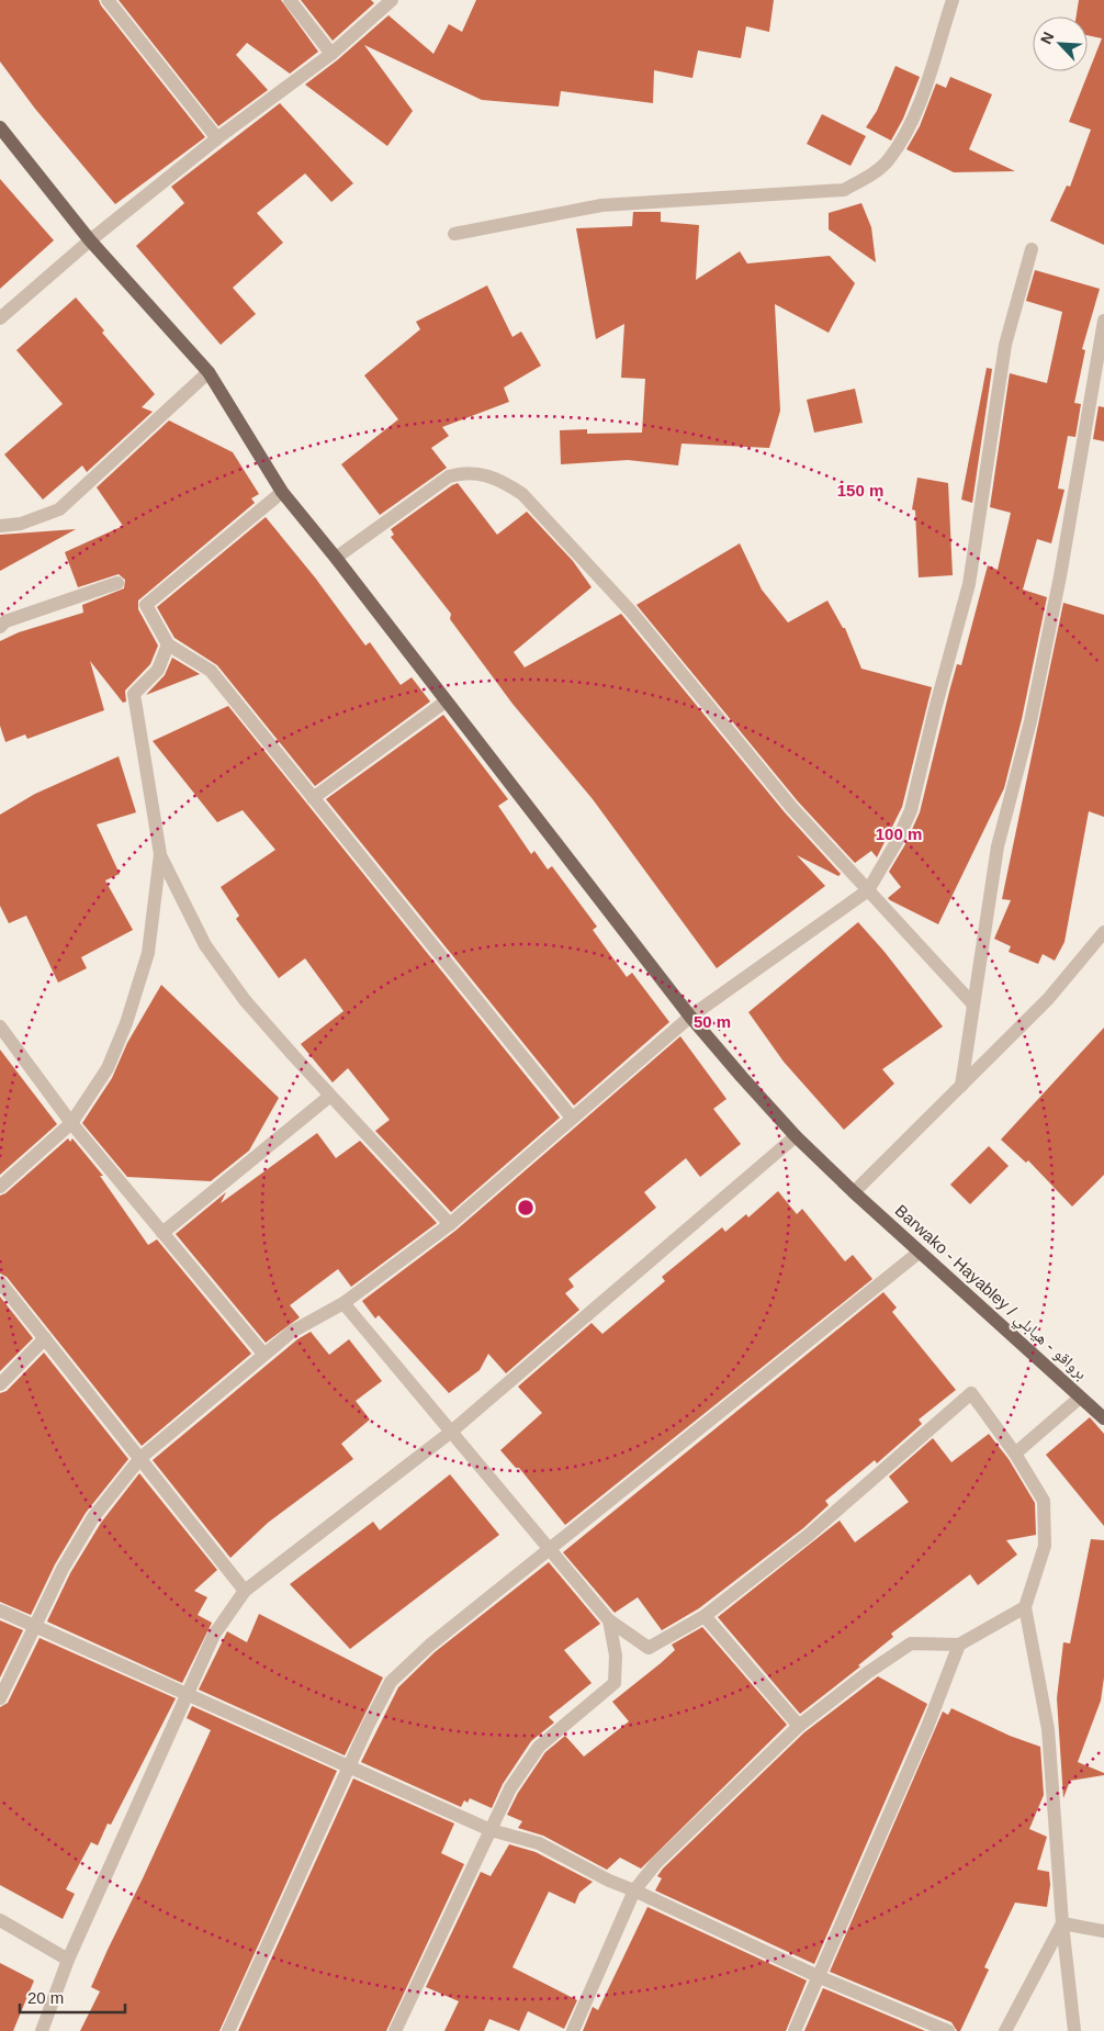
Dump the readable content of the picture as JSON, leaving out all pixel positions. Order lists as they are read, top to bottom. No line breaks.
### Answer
{"streets":{"main road":["Barwako - Hayabley / برواقو - هيابلي"]},"scale_bar":"20 m","north":"top left","rings":["150 m","100 m","50 m"]}
